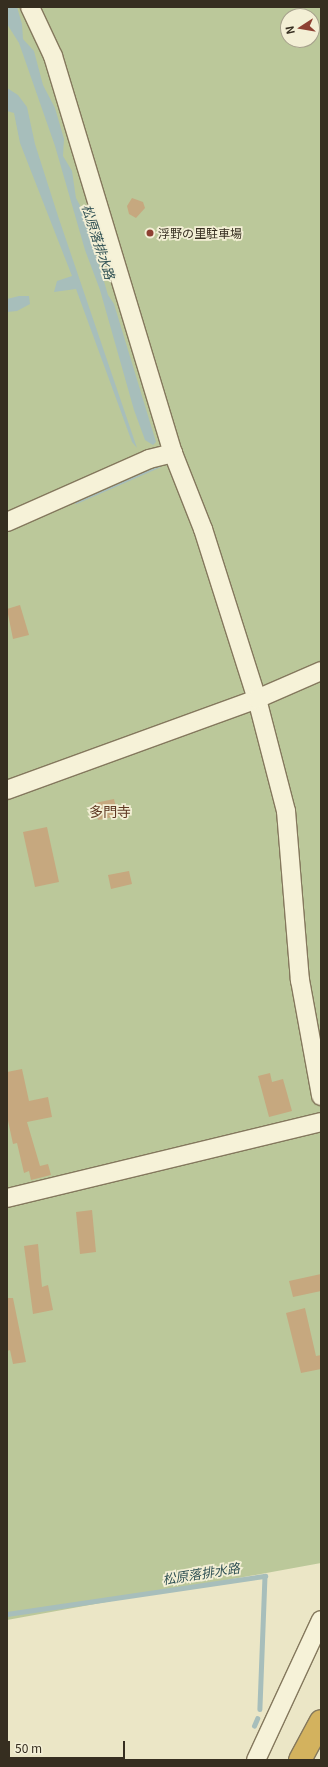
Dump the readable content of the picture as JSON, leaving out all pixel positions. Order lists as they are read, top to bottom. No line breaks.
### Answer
{"districts":["多門寺"],"water":["松原落排水路"],"places":["浮野の里駐車場"],"scale_bar":"50 m","north":"left"}
